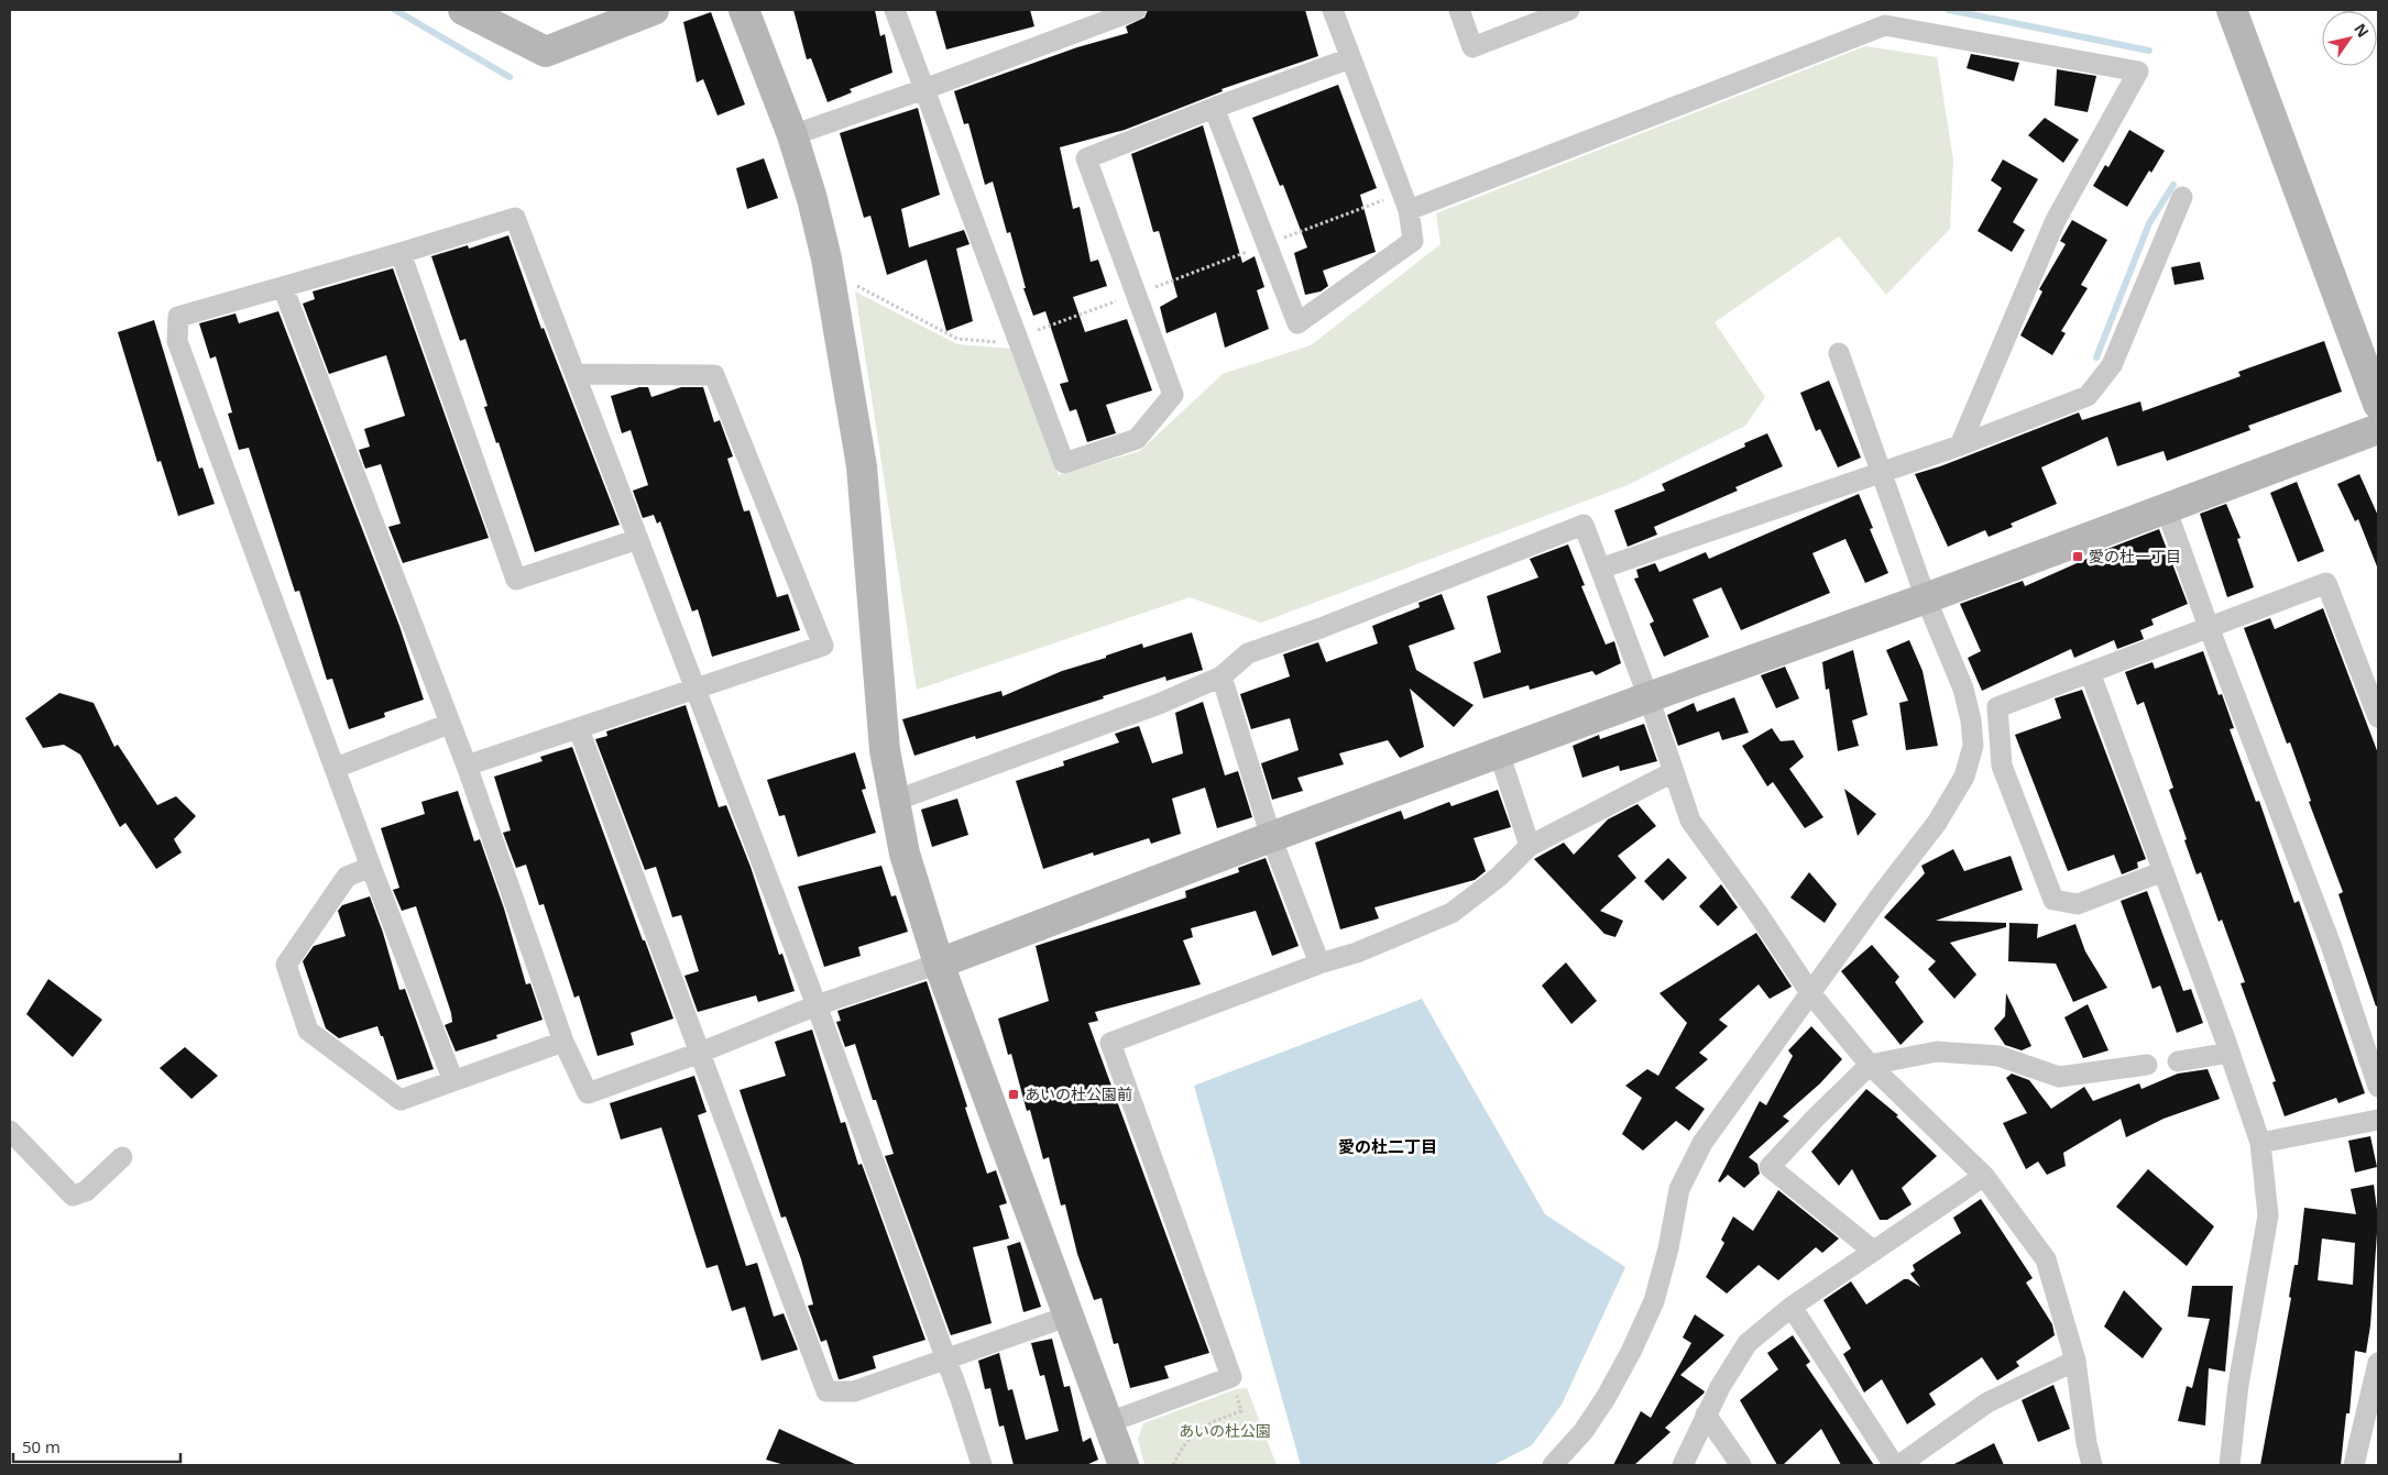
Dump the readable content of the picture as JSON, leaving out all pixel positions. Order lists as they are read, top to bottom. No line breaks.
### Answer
{"districts":["愛の杜二丁目"],"parks":["あいの杜公園"],"places":{"transit":["愛の杜一丁目","あいの杜公園前"]},"scale_bar":"50 m","north":"top right"}
